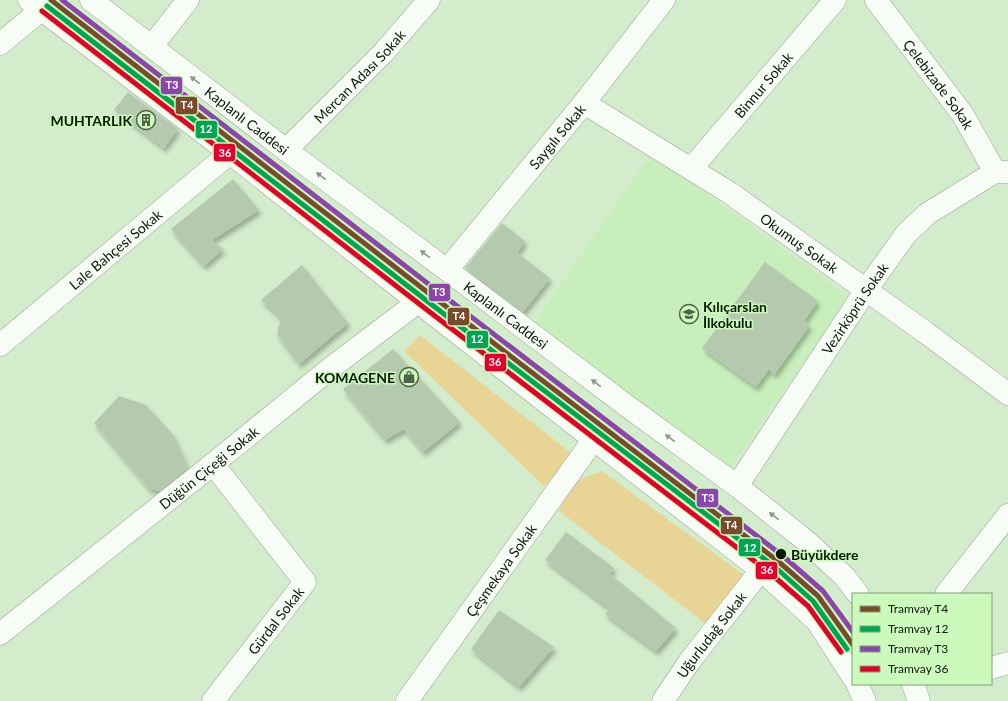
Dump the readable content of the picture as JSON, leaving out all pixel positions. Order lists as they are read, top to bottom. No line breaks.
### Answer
{"streets":{"street":["Mercan Adası Sokak","Çelebizade Sokak","Binnur Sokak","Kaplanlı Caddesi","Saygılı Sokak","Okumuş Sokak","Lale Bahçesi Sokak","Vezirköprü Sokak","Düğün Çiçeği Sokak","Çeşmekaya Sokak","Gürdal Sokak","Uğurludağ Sokak"]},"crossings":[["Mercan Adası Sokak","Kaplanlı Caddesi"],["Çelebizade Sokak","Vezirköprü Sokak"],["Binnur Sokak","Okumuş Sokak"],["Kaplanlı Caddesi","Saygılı Sokak"],["Kaplanlı Caddesi","Vezirköprü Sokak"],["Saygılı Sokak","Okumuş Sokak"],["Okumuş Sokak","Vezirköprü Sokak"],["Düğün Çiçeği Sokak","Gürdal Sokak"]],"places":{"building":["MUHTARLIK"],"school or university":["Kılıçarslan İlkokulu"],"shop":["KOMAGENE"],"other":["Büyükdere"]},"lines":["tram line T4","tram line T3","tram line 12","tram line 36"],"legend":["Tramvay T4","Tramvay 12","Tramvay T3","Tramvay 36"]}
